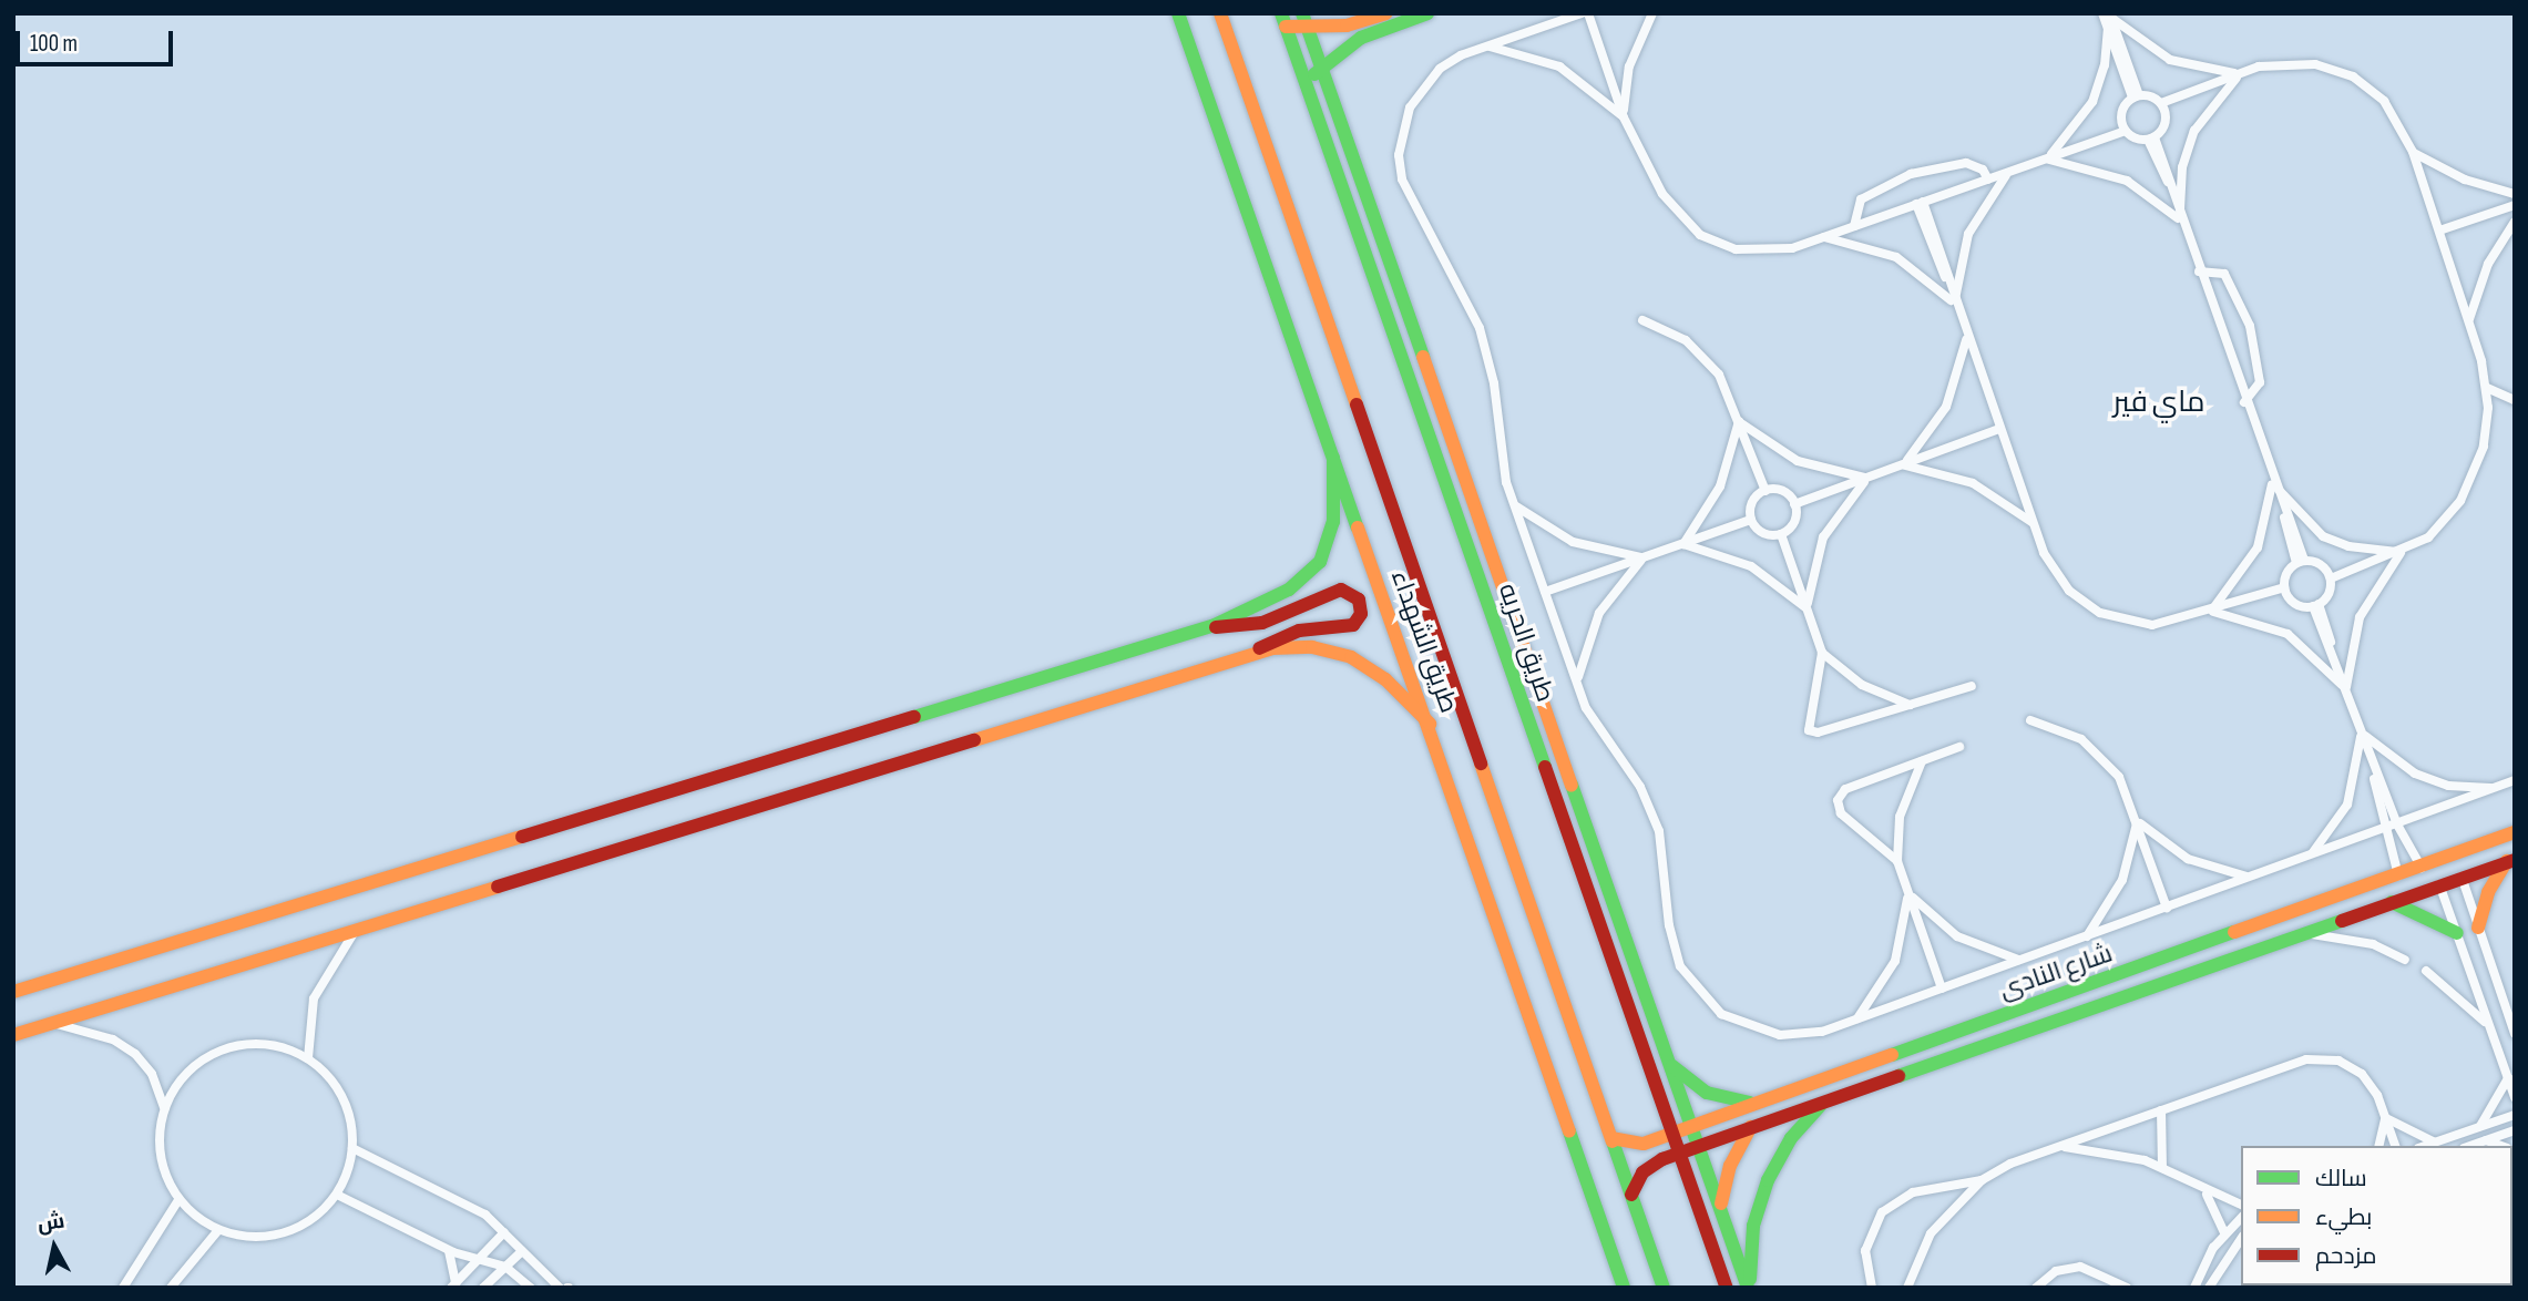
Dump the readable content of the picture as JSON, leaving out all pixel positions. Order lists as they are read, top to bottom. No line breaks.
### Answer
{"streets":{"main road":["طريق الشهداء","طريق الحريه","شارع النادى"]},"crossings":[["طريق الشهداء","شارع النادى"],["طريق الحريه","شارع النادى"]],"districts":["ماي فير"],"legend":["سالك","بطيء","مزدحم"],"scale_bar":"100 m","north":"top"}
